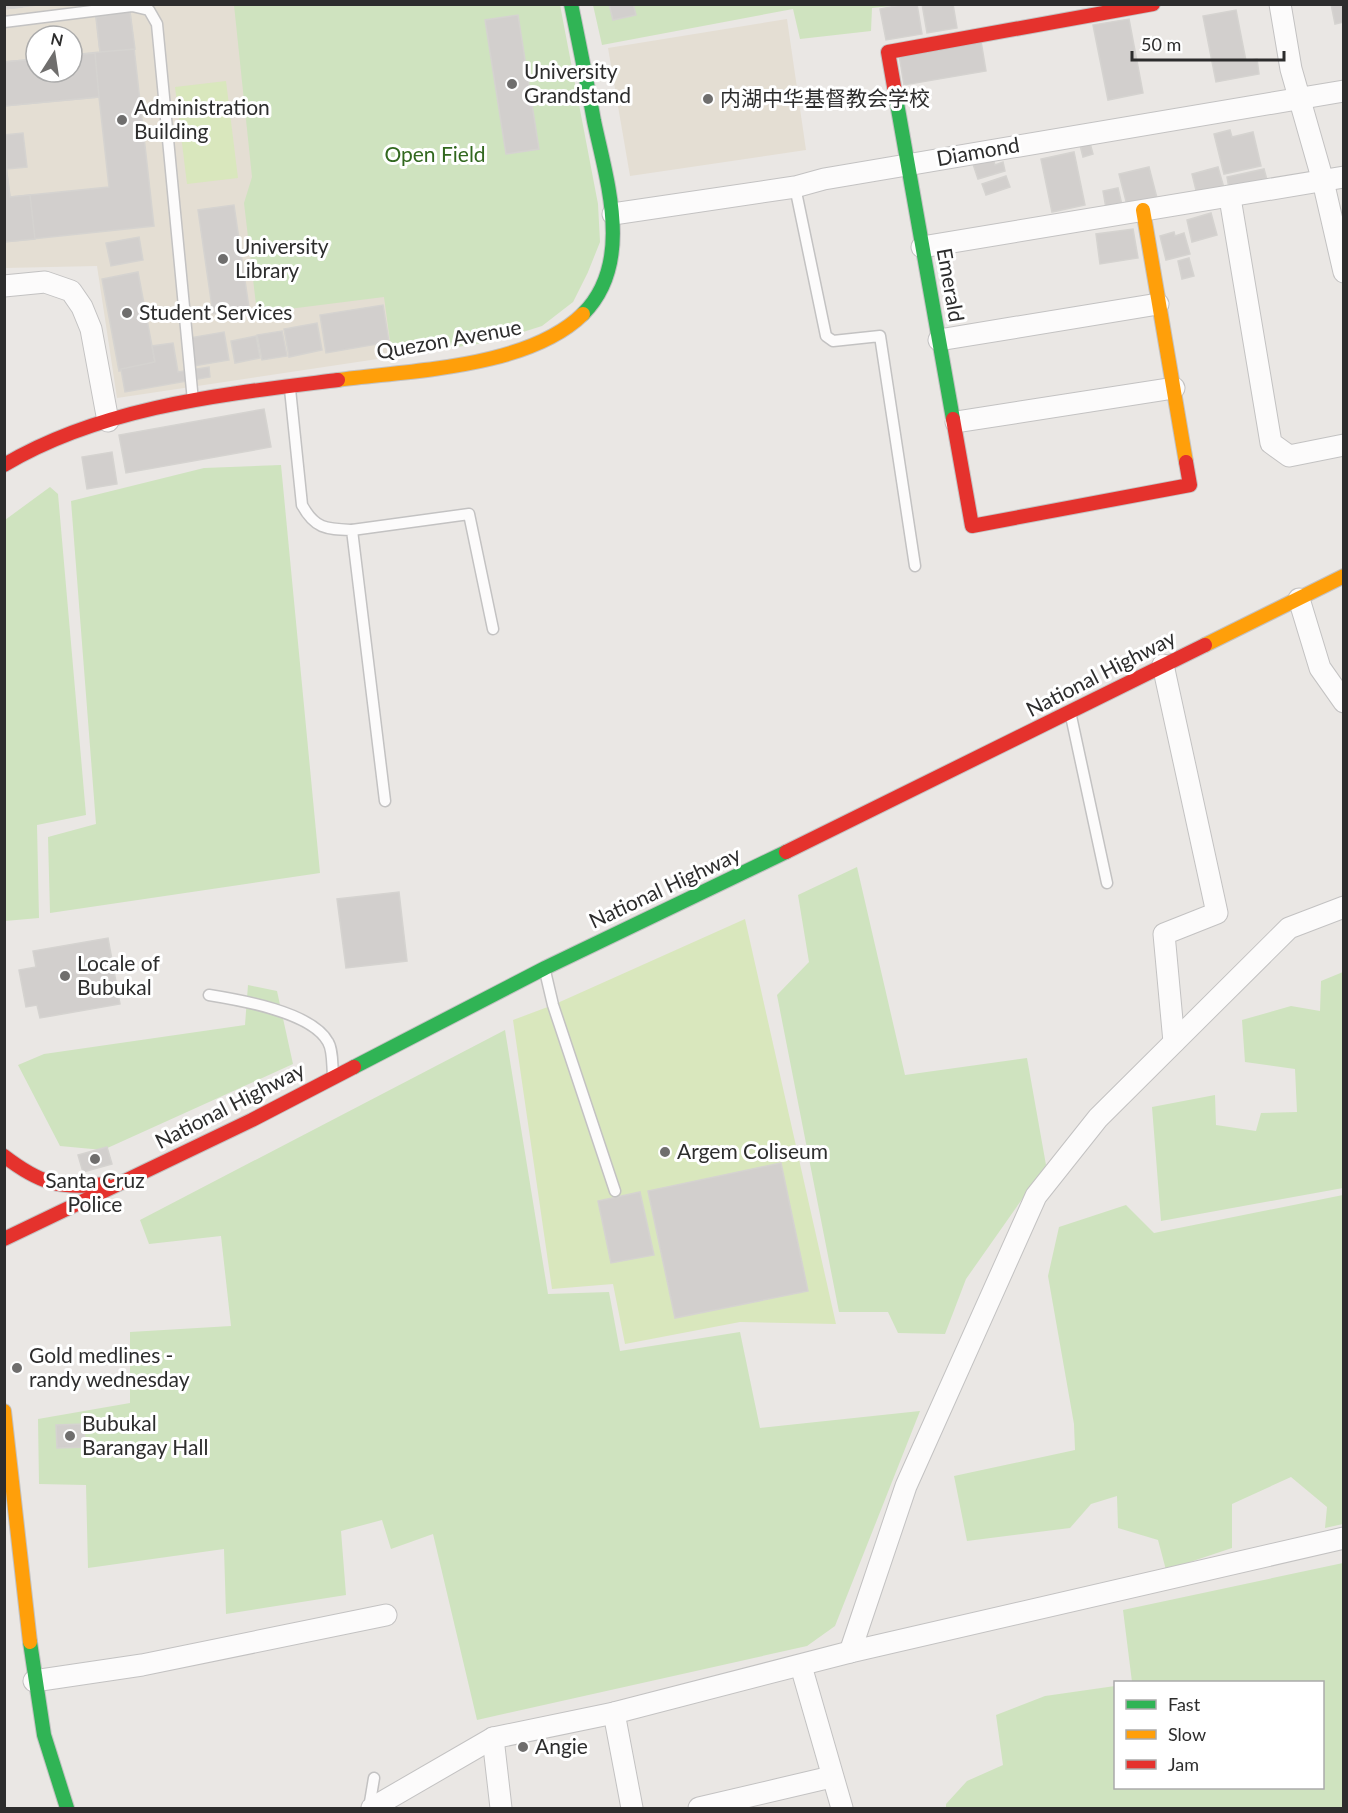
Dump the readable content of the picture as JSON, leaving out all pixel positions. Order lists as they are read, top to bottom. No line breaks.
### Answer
{"streets":{"main road":["Emerald","Quezon Avenue","National Highway"],"street":["Diamond"]},"crossings":[["Diamond","Emerald"],["Diamond","Quezon Avenue"]],"parks":["Open Field"],"places":["University Grandstand","内湖中华基督教会学校","Administration Building","University Library","Student Services","Locale of Bubukal","Argem Coliseum","Santa Cruz Police","Gold medlines - randy wednesday","Bubukal Barangay Hall","Angie"],"legend":["Fast","Slow","Jam"],"scale_bar":"50 m","north":"top"}
